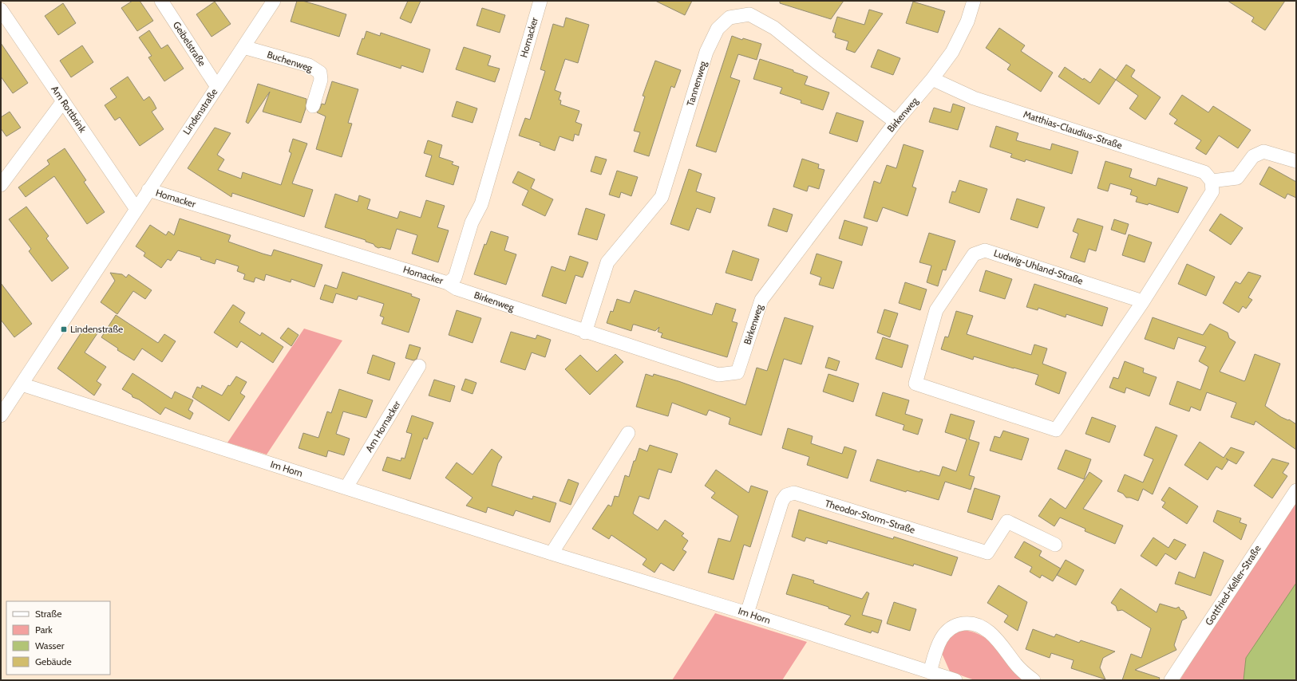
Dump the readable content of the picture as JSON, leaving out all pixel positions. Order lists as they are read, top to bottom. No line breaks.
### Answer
{"streets":{"street":["Hornacker","Geibelstraße","Buchenweg","Tannenweg","Am Rottbrink","Lindenstraße","Birkenweg","Matthias-Claudius-Straße","Ludwig-Uhland-Straße","Am Hornacker","Im Horn","Theodor-Storm-Straße","Gottfried-Keller-Straße"]},"crossings":[["Hornacker","Lindenstraße"],["Hornacker","Birkenweg"],["Geibelstraße","Lindenstraße"],["Buchenweg","Lindenstraße"],["Tannenweg","Birkenweg"],["Am Rottbrink","Lindenstraße"],["Lindenstraße","Im Horn"],["Birkenweg","Matthias-Claudius-Straße"],["Am Hornacker","Im Horn"],["Im Horn","Theodor-Storm-Straße"]],"places":{"transit":["Lindenstraße"]},"legend":["Straße","Park","Wasser","Gebäude"]}
